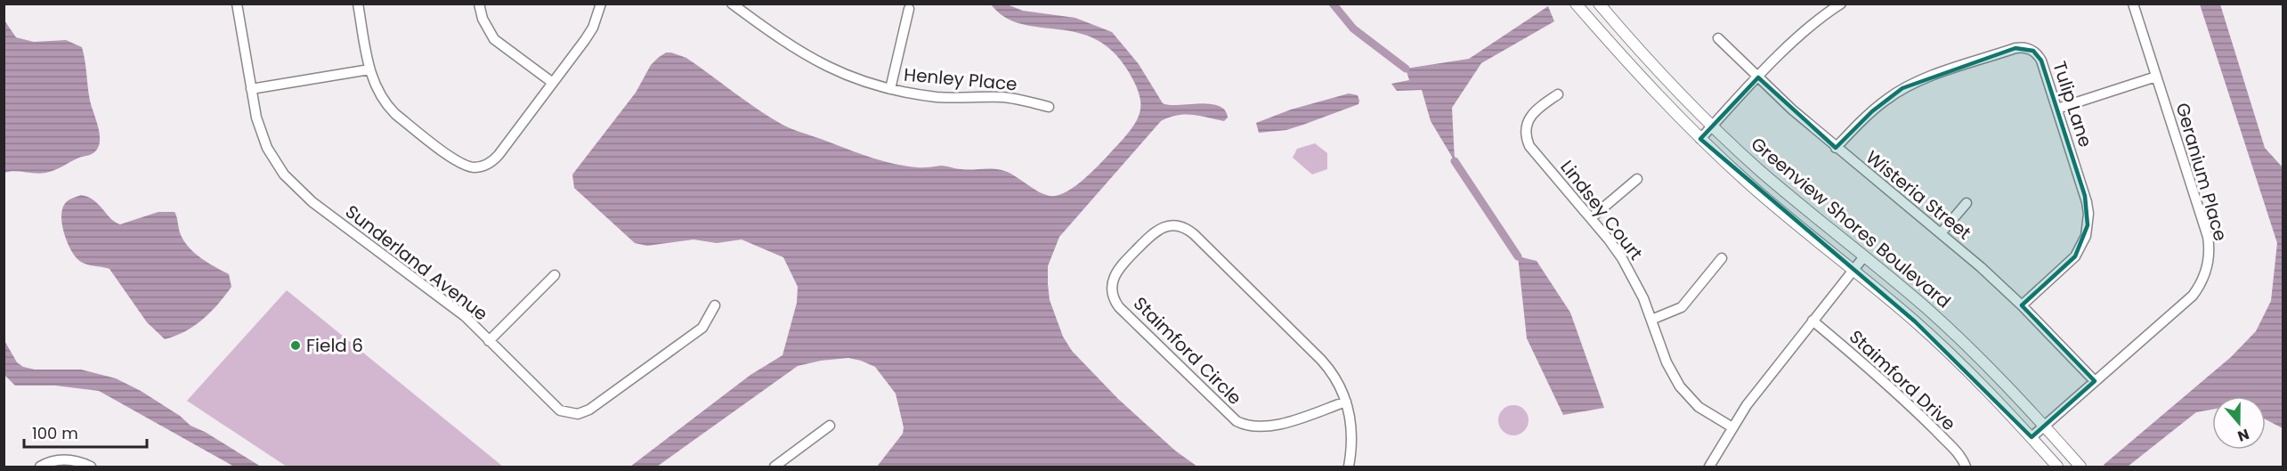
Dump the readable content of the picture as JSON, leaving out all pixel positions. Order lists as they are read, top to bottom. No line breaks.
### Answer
{"streets":{"street":["Henley Place","Tulip Lane","Geranium Place","Wisteria Street","Lindsey Court","Greenview Shores Boulevard","Sunderland Avenue","Staimford Circle","Staimford Drive"]},"crossings":[["Tulip Lane","Wisteria Street"],["Geranium Place","Wisteria Street"],["Geranium Place","Greenview Shores Boulevard"]],"places":["Field 6"],"scale_bar":"100 m","north":"bottom"}
